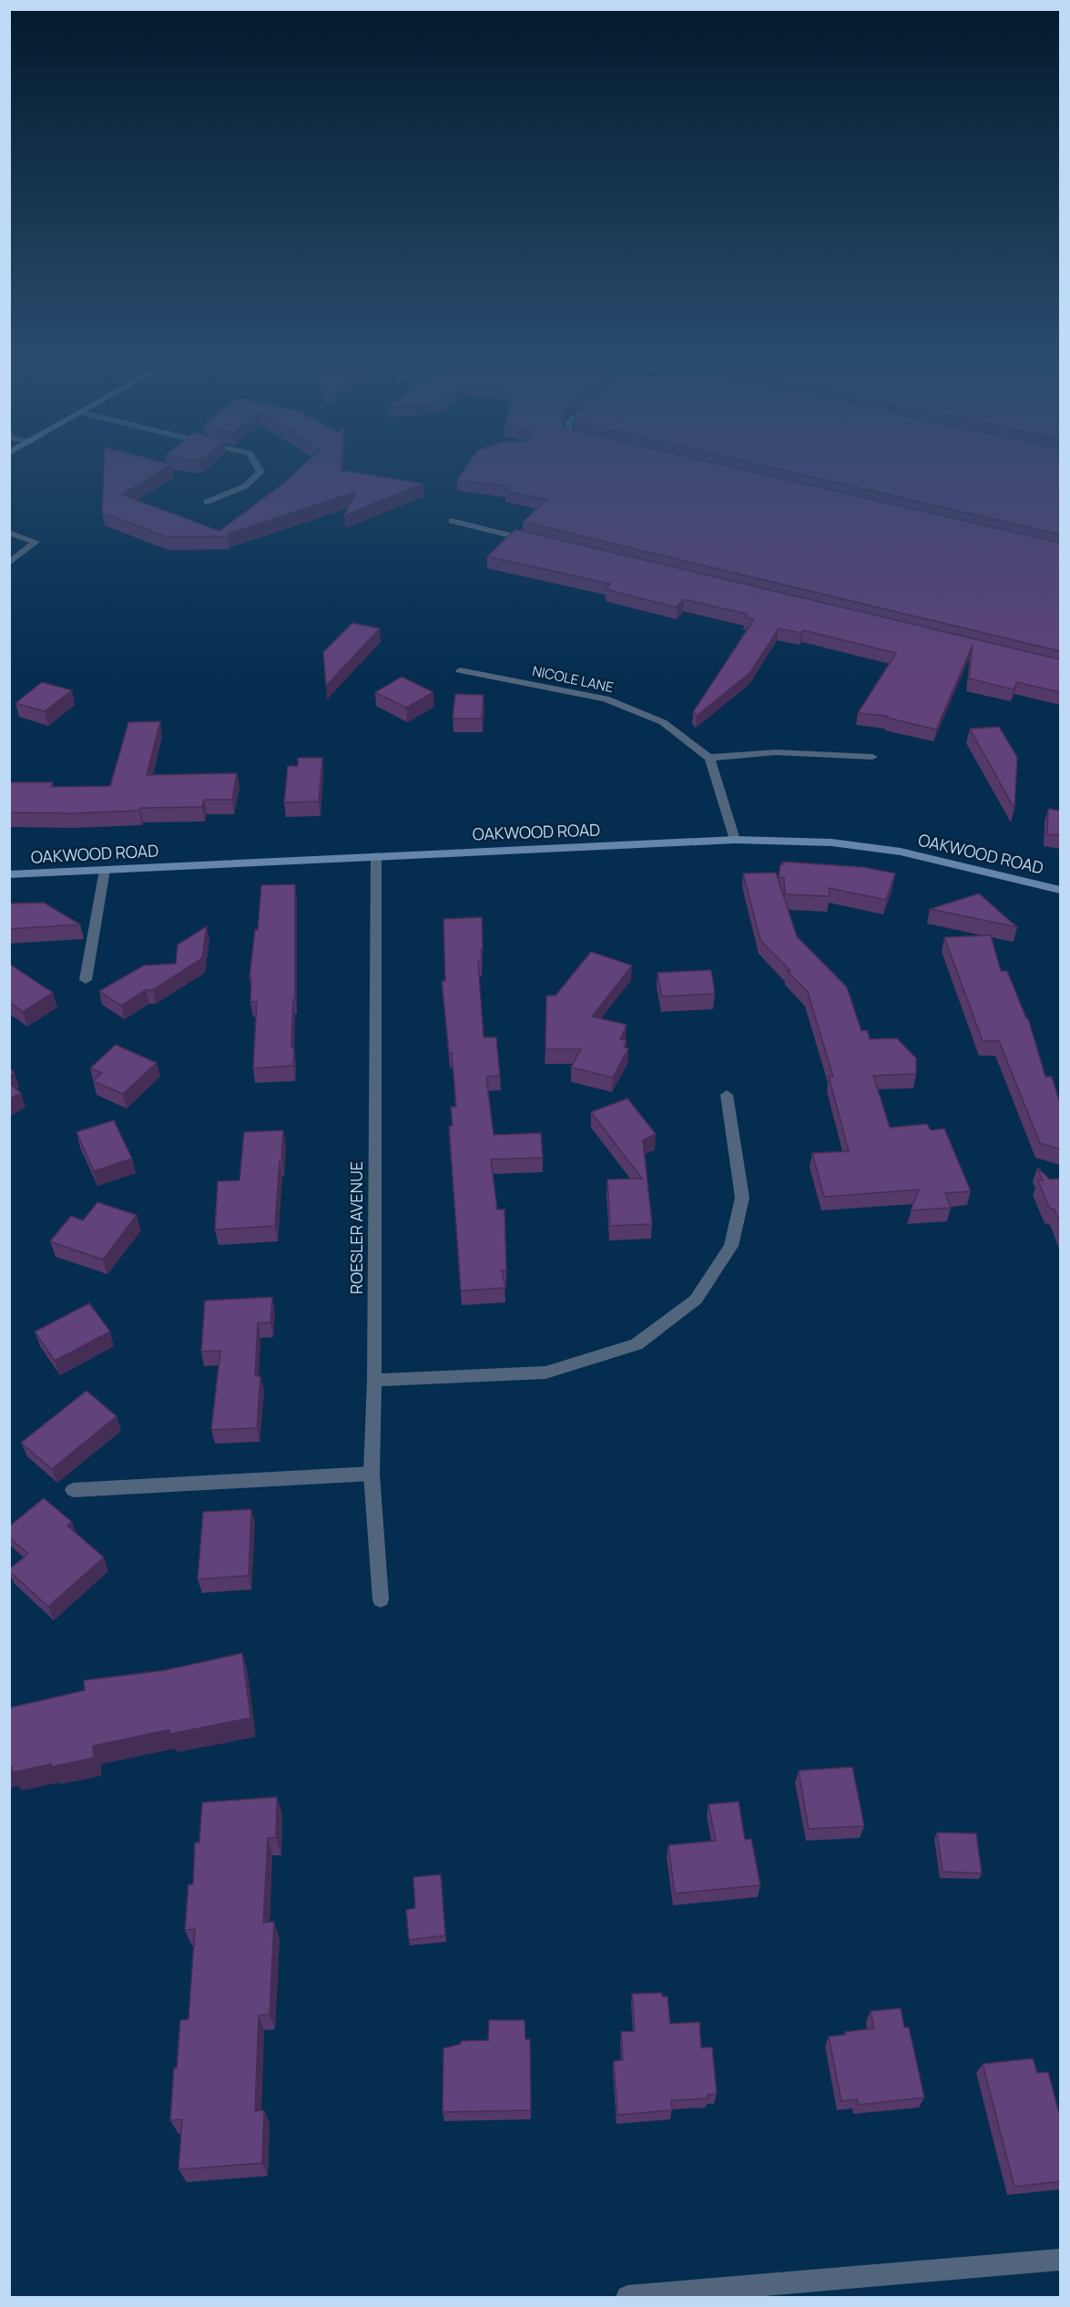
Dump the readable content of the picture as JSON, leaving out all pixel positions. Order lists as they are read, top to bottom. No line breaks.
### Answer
{"streets":{"street":["NICOLE LANE","OAKWOOD ROAD","ROESLER AVENUE"]},"crossings":[["OAKWOOD ROAD","ROESLER AVENUE"]]}
